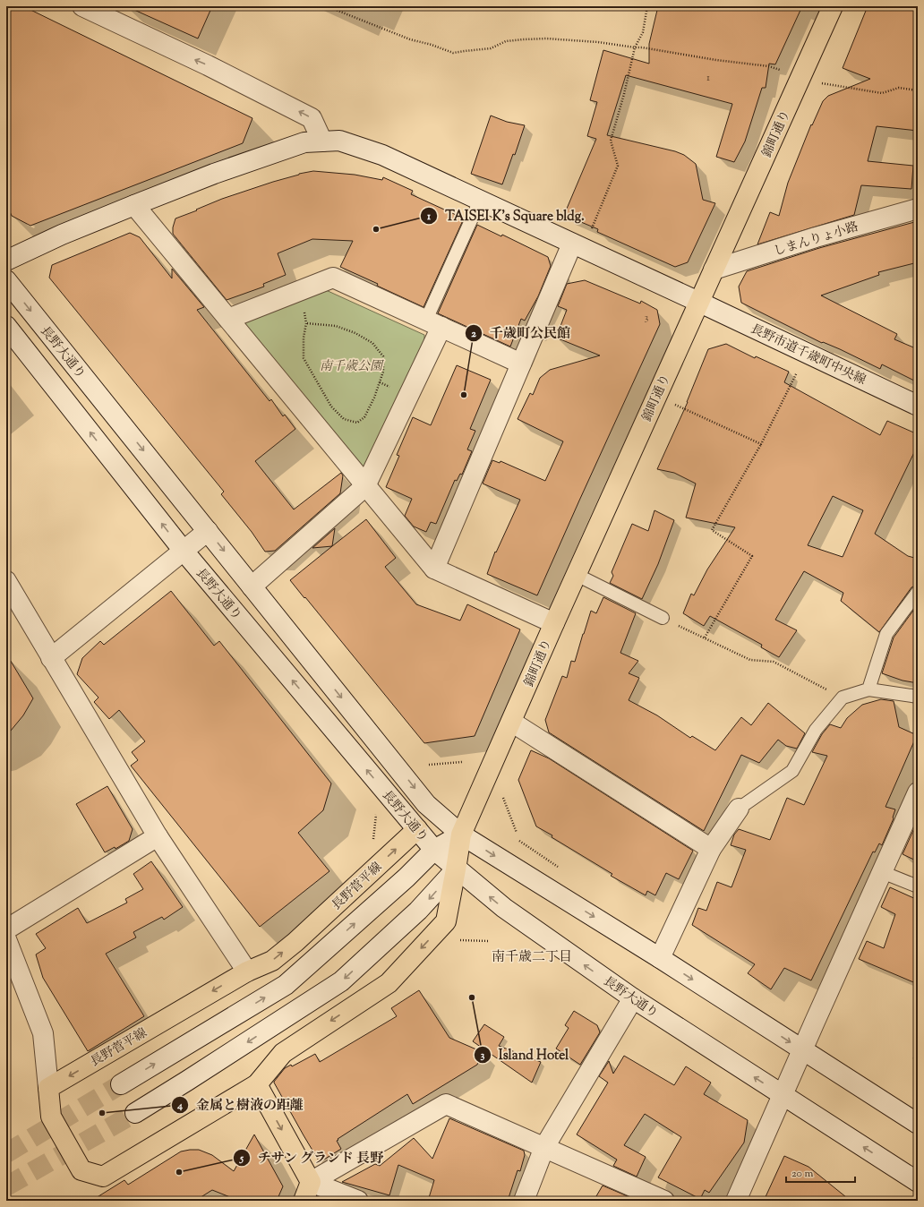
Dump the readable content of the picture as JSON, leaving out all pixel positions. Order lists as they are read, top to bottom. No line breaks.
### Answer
{"streets":{"main road":["錦町通り","長野菅平線"],"street":["しまんりょ小路","長野大通り","長野市道千歳町中央線"]},"crossings":[["錦町通り","しまんりょ小路"],["錦町通り","長野大通り"],["錦町通り","長野市道千歳町中央線"],["長野大通り","長野菅平線"]],"districts":["南千歳二丁目"],"parks":["南千歳公園"],"places":["TAISEI K's Square bldg.","千歳町公民館","Island Hotel","金属と樹液の距離","チサン グランド 長野"],"house_numbers":["1","3"],"scale_bar":"20 m"}
